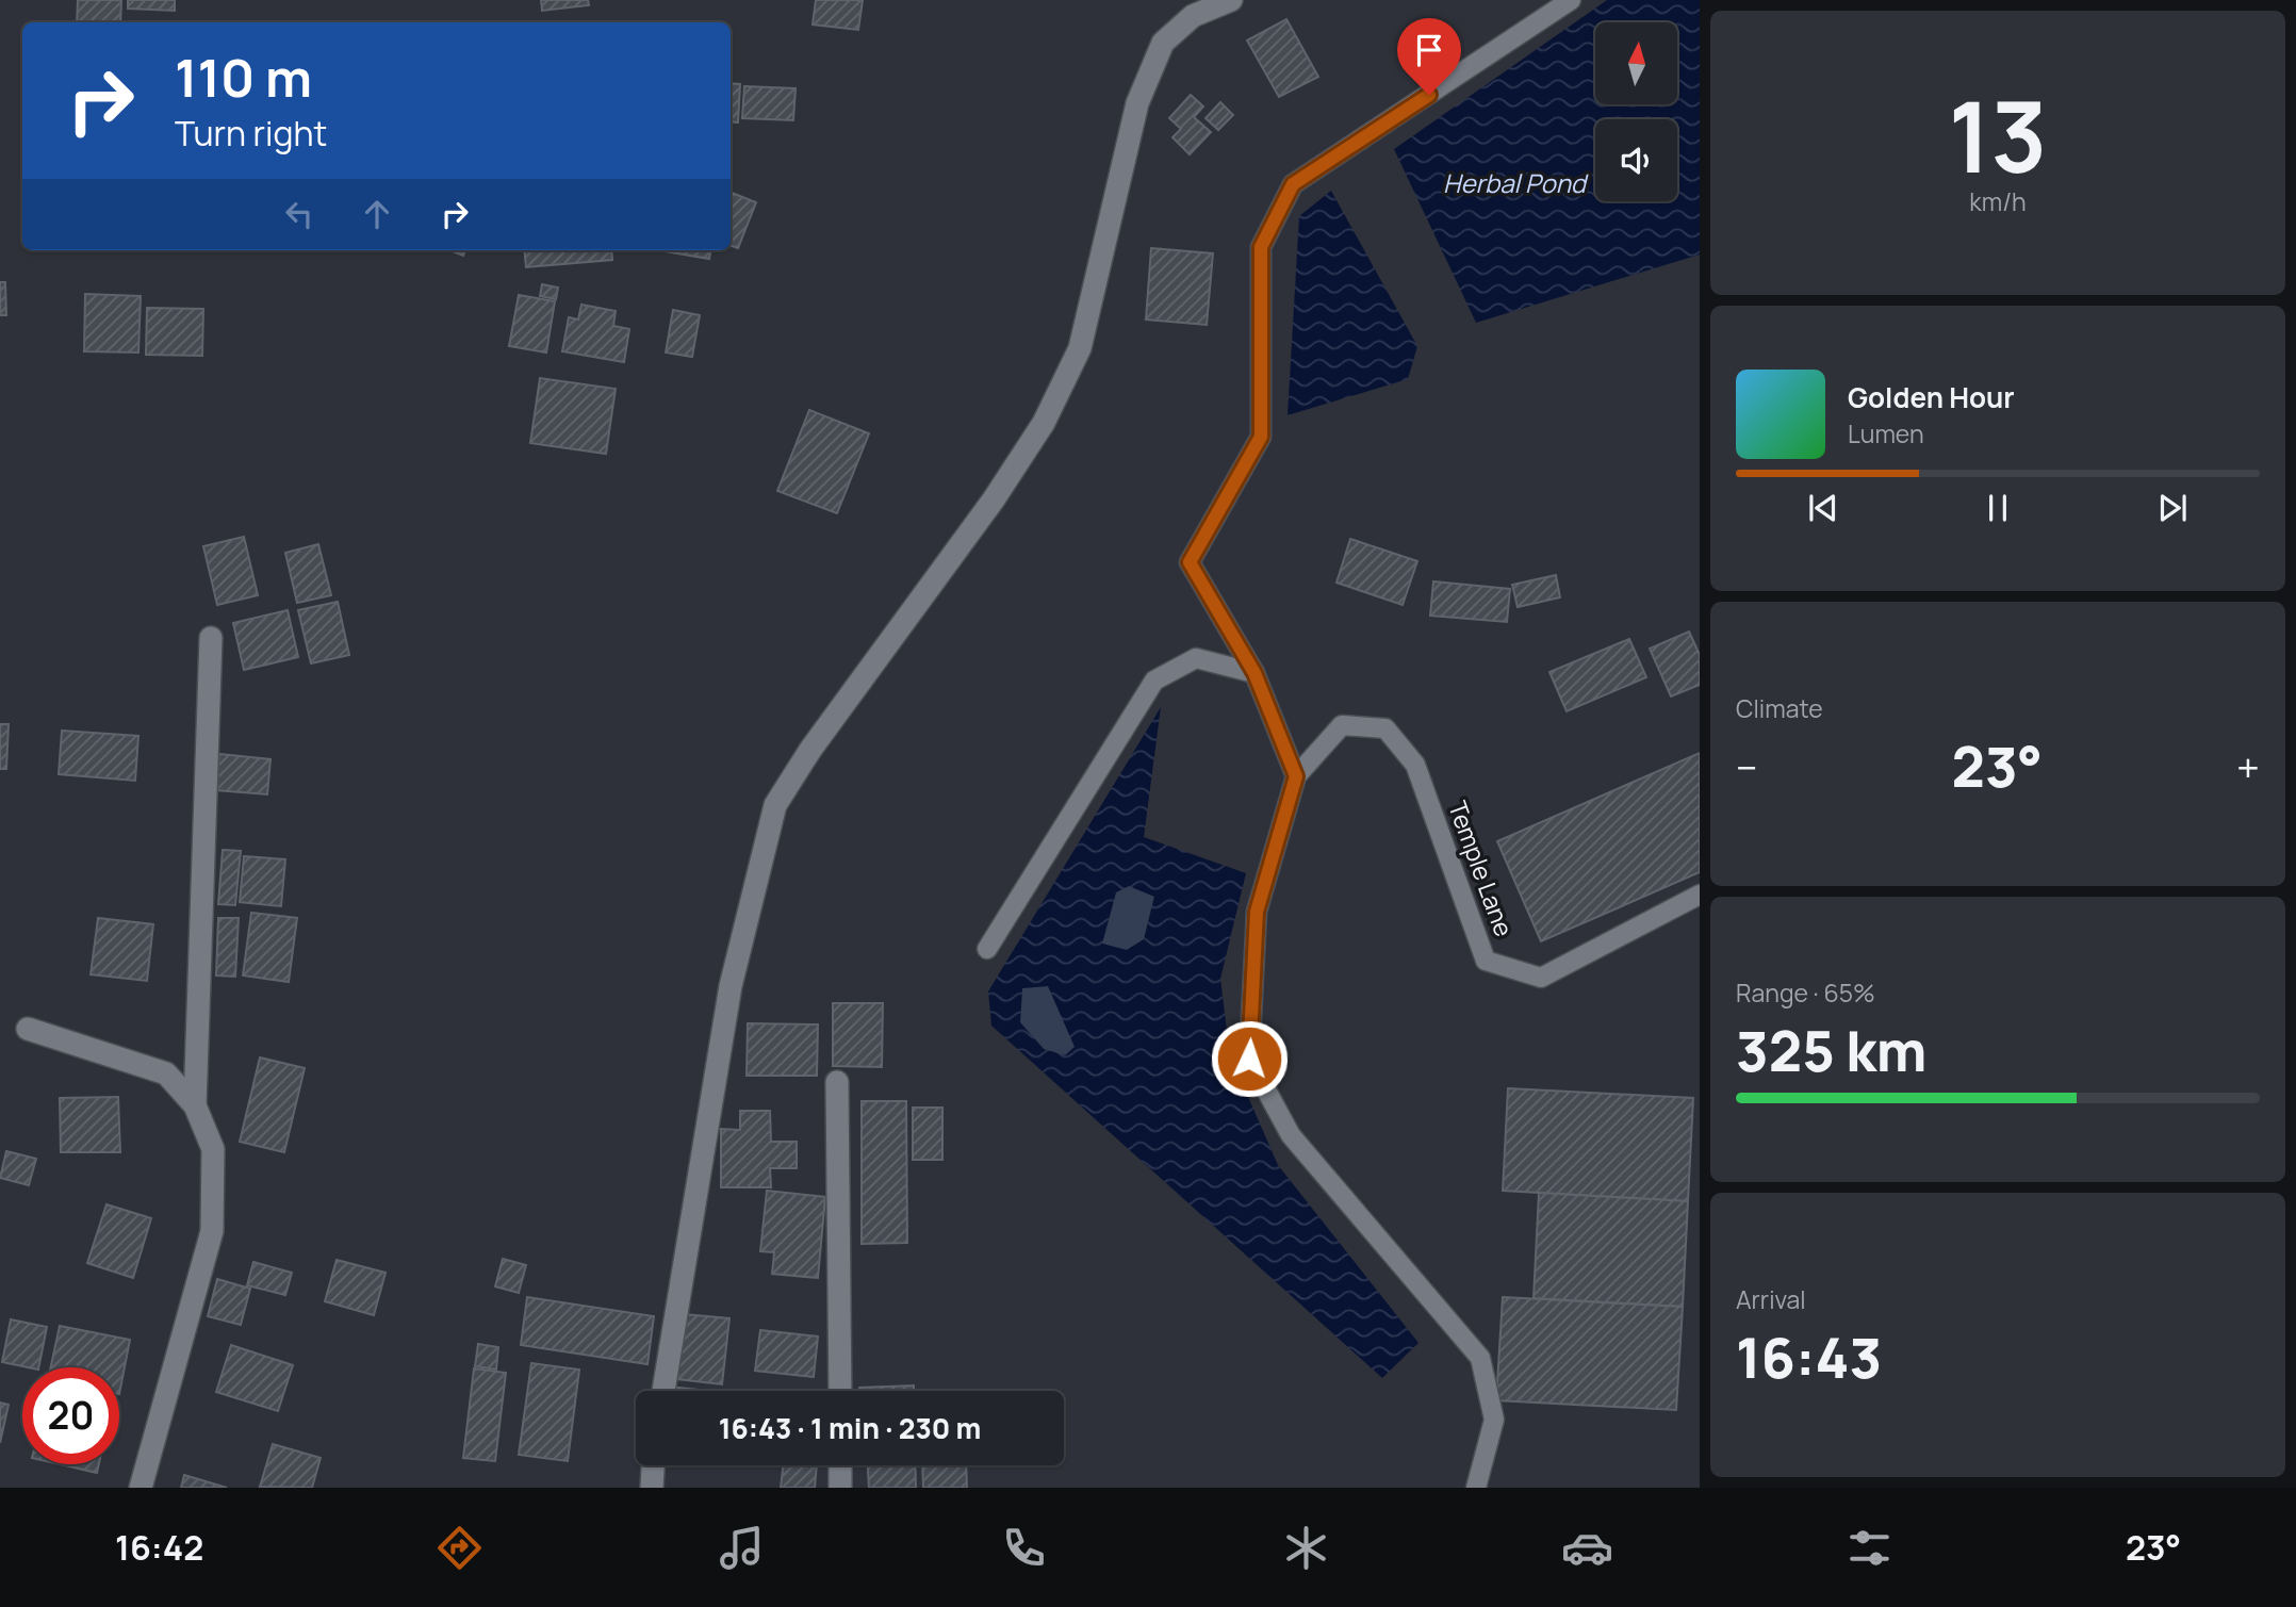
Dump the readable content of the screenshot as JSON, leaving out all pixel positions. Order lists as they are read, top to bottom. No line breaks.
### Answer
{"streets":{"lane":["Temple Lane"]},"water":["Herbal Pond"],"north":"top","page":{"tile":[["13","km/h"],"Climate",["Range · 65%","325 km"],["Arrival","16:43"]],"turn":["110 m","Turn right"],"song":["Golden Hour","Lumen"],"heat":["−","23°","+"],"limit":"20","trip":"16:43 · 1 min · 230 m","tabs":["16:42","23°"]}}
